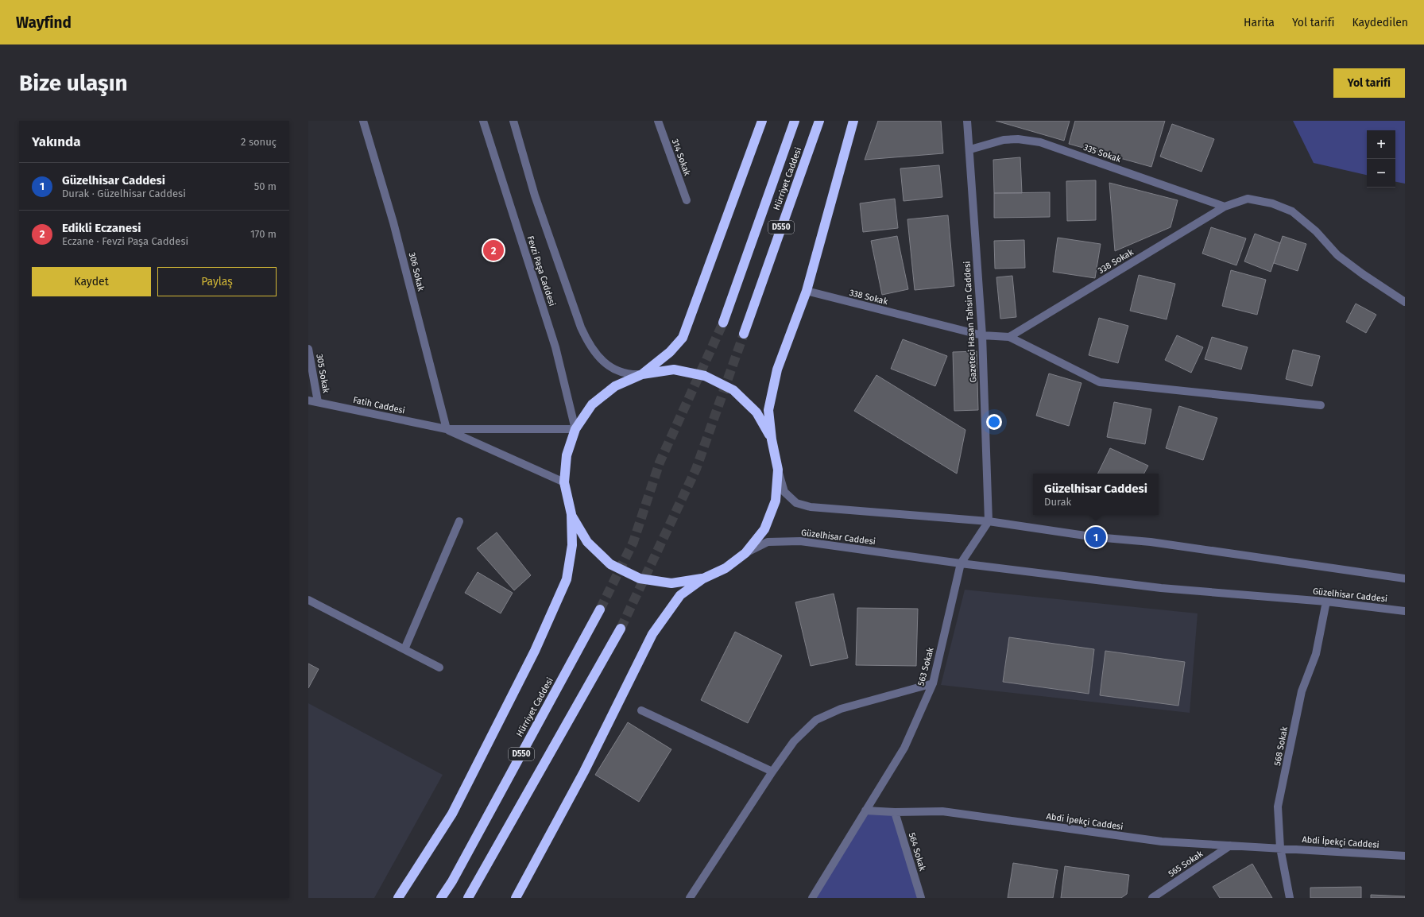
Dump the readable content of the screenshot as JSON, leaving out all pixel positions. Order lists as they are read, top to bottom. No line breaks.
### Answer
{"streets":{"highway":["Hürriyet Caddesi","D550"],"street":["335 Sokak","314 Sokak","338 Sokak","Fevzi Paşa Caddesi","306 Sokak","Gazeteci Hasan Tahsin Caddesi","305 Sokak","Fatih Caddesi","Güzelhisar Caddesi","563 Sokak","568 Sokak","Abdi İpekçi Caddesi","564 Sokak","565 Sokak"]},"crossings":[["335 Sokak","338 Sokak"],["335 Sokak","Gazeteci Hasan Tahsin Caddesi"],["338 Sokak","Gazeteci Hasan Tahsin Caddesi"],["Fevzi Paşa Caddesi","Fatih Caddesi"],["306 Sokak","Fatih Caddesi"],["Gazeteci Hasan Tahsin Caddesi","563 Sokak"],["305 Sokak","Fatih Caddesi"],["Güzelhisar Caddesi","563 Sokak"],["Güzelhisar Caddesi","568 Sokak"],["563 Sokak","Abdi İpekçi Caddesi"],["568 Sokak","Abdi İpekçi Caddesi"],["Abdi İpekçi Caddesi","564 Sokak"],["Abdi İpekçi Caddesi","565 Sokak"]],"page":{"header":"Wayfind","nav":["Harita","Yol tarifi","Kaydedilen"],"buttons":["Yol tarifi",["Kaydet","Paylaş"]],"title":"Bize ulaşın","heading":["Yakında","2 sonuç"],"map_buttons":["+","−"],"list":[{"mark":"1","name":"Güzelhisar Caddesi","note":"Durak · Güzelhisar Caddesi","value":"50 m"},{"mark":"2","name":"Edikli Eczanesi","note":"Eczane · Fevzi Paşa Caddesi","value":"170 m"}],"pins":["2","1"],"popup":["Güzelhisar Caddesi","Durak"]}}
